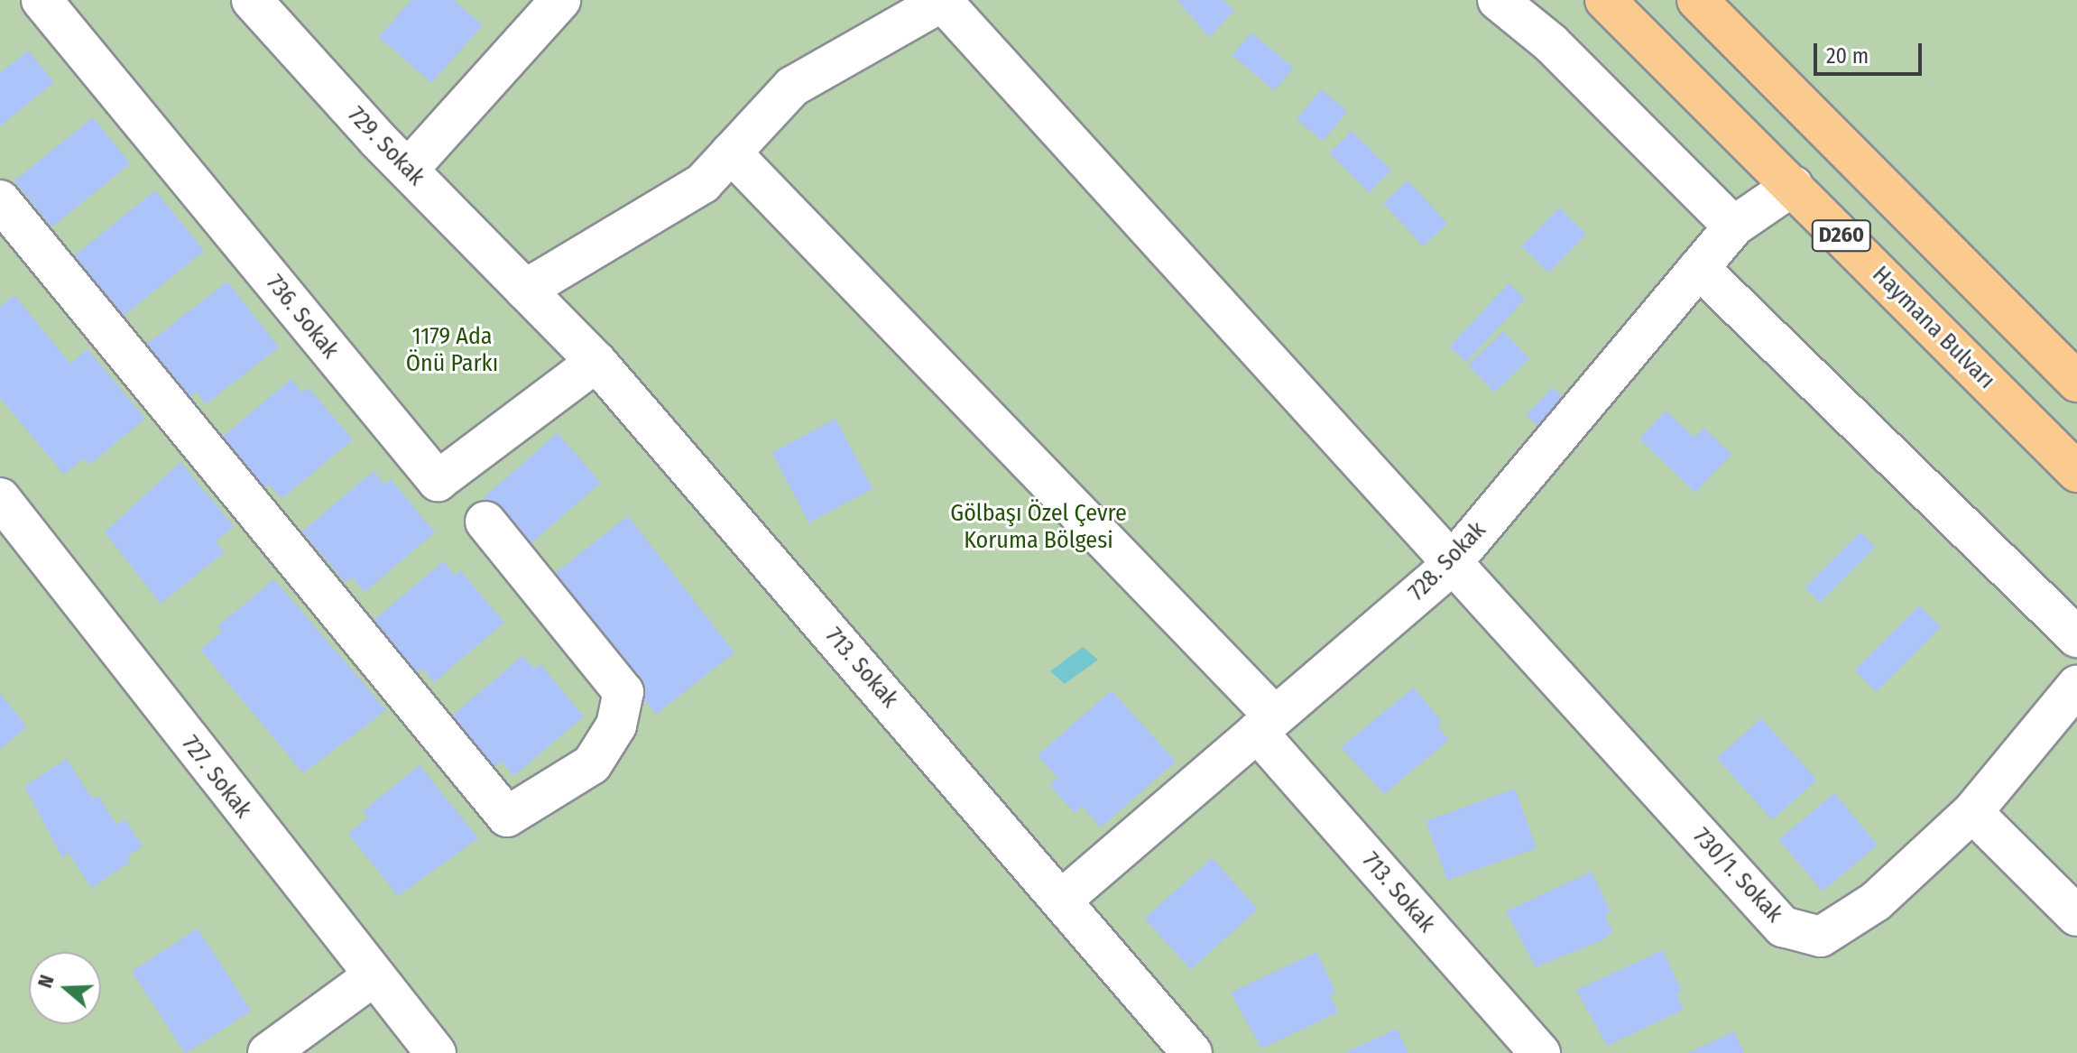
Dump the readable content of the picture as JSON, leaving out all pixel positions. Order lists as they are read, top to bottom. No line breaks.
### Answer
{"streets":{"highway":["D260","Haymana Bulvarı"],"street":["729. Sokak","736. Sokak","728. Sokak","713. Sokak","727. Sokak","730/1. Sokak"]},"crossings":[["729. Sokak","713. Sokak"],["736. Sokak","713. Sokak"],["Haymana Bulvarı","728. Sokak"],["728. Sokak","713. Sokak"],["728. Sokak","730/1. Sokak"]],"parks":["1179 Ada Önü Parkı","Gölbaşı Özel Çevre Koruma Bölgesi"],"scale_bar":"20 m","north":"left"}
